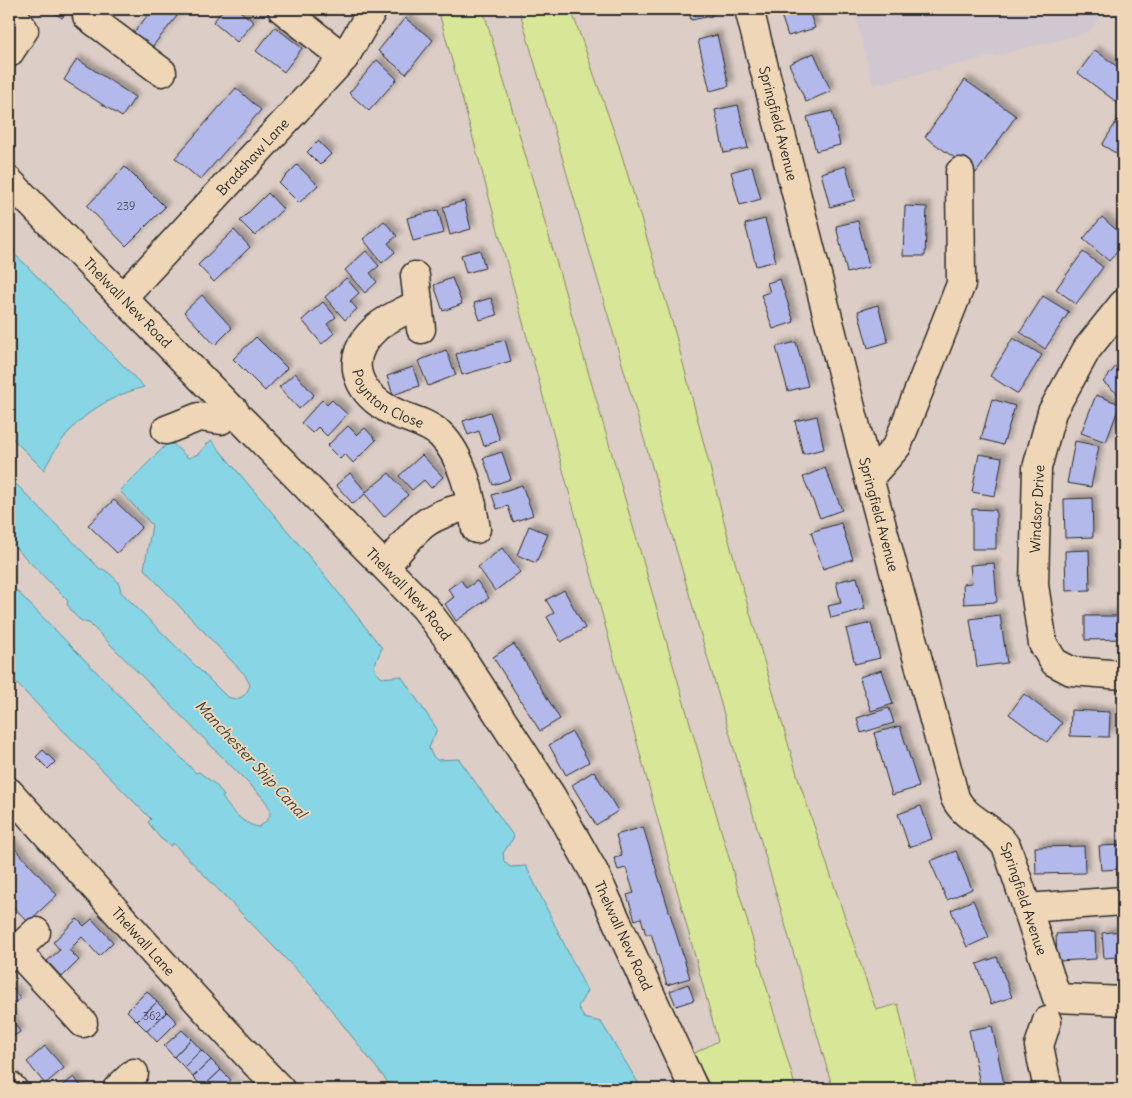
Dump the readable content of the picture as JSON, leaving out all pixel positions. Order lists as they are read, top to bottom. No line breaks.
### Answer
{"streets":{"street":["Springfield Avenue","Bradshaw Lane","Thelwall New Road","Poynton Close","Windsor Drive","Thelwall Lane"]},"crossings":[["Bradshaw Lane","Thelwall New Road"],["Thelwall New Road","Poynton Close"]],"water":["Manchester Ship Canal"],"house_numbers":["239","362"]}
